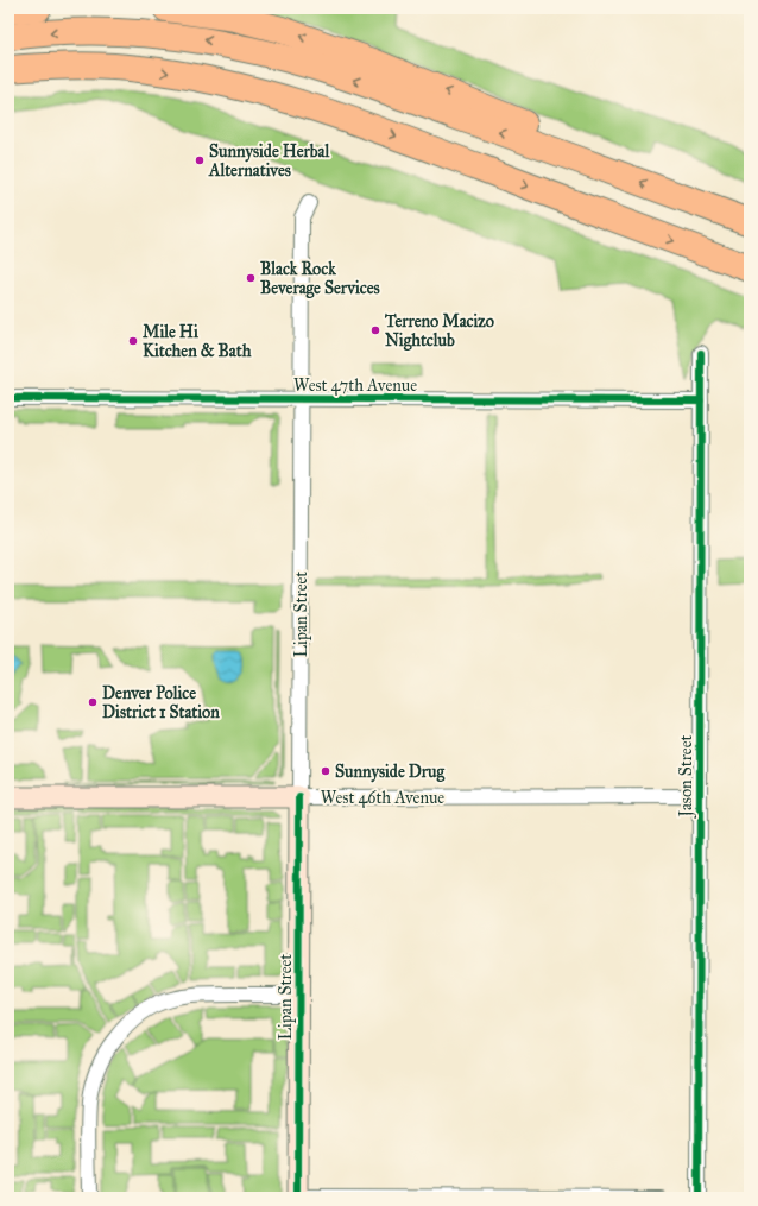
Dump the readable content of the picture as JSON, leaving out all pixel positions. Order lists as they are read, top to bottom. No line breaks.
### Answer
{"streets":{"street":["West 47th Avenue","Lipan Street","Jason Street","West 46th Avenue"]},"crossings":[["West 47th Avenue","Lipan Street"],["West 47th Avenue","Jason Street"],["Lipan Street","West 46th Avenue"],["Jason Street","West 46th Avenue"]],"places":["Sunnyside Herbal Alternatives","Black Rock Beverage Services","Terreno Macizo Nightclub","Mile Hi Kitchen & Bath","Denver Police District 1 Station","Sunnyside Drug"]}
